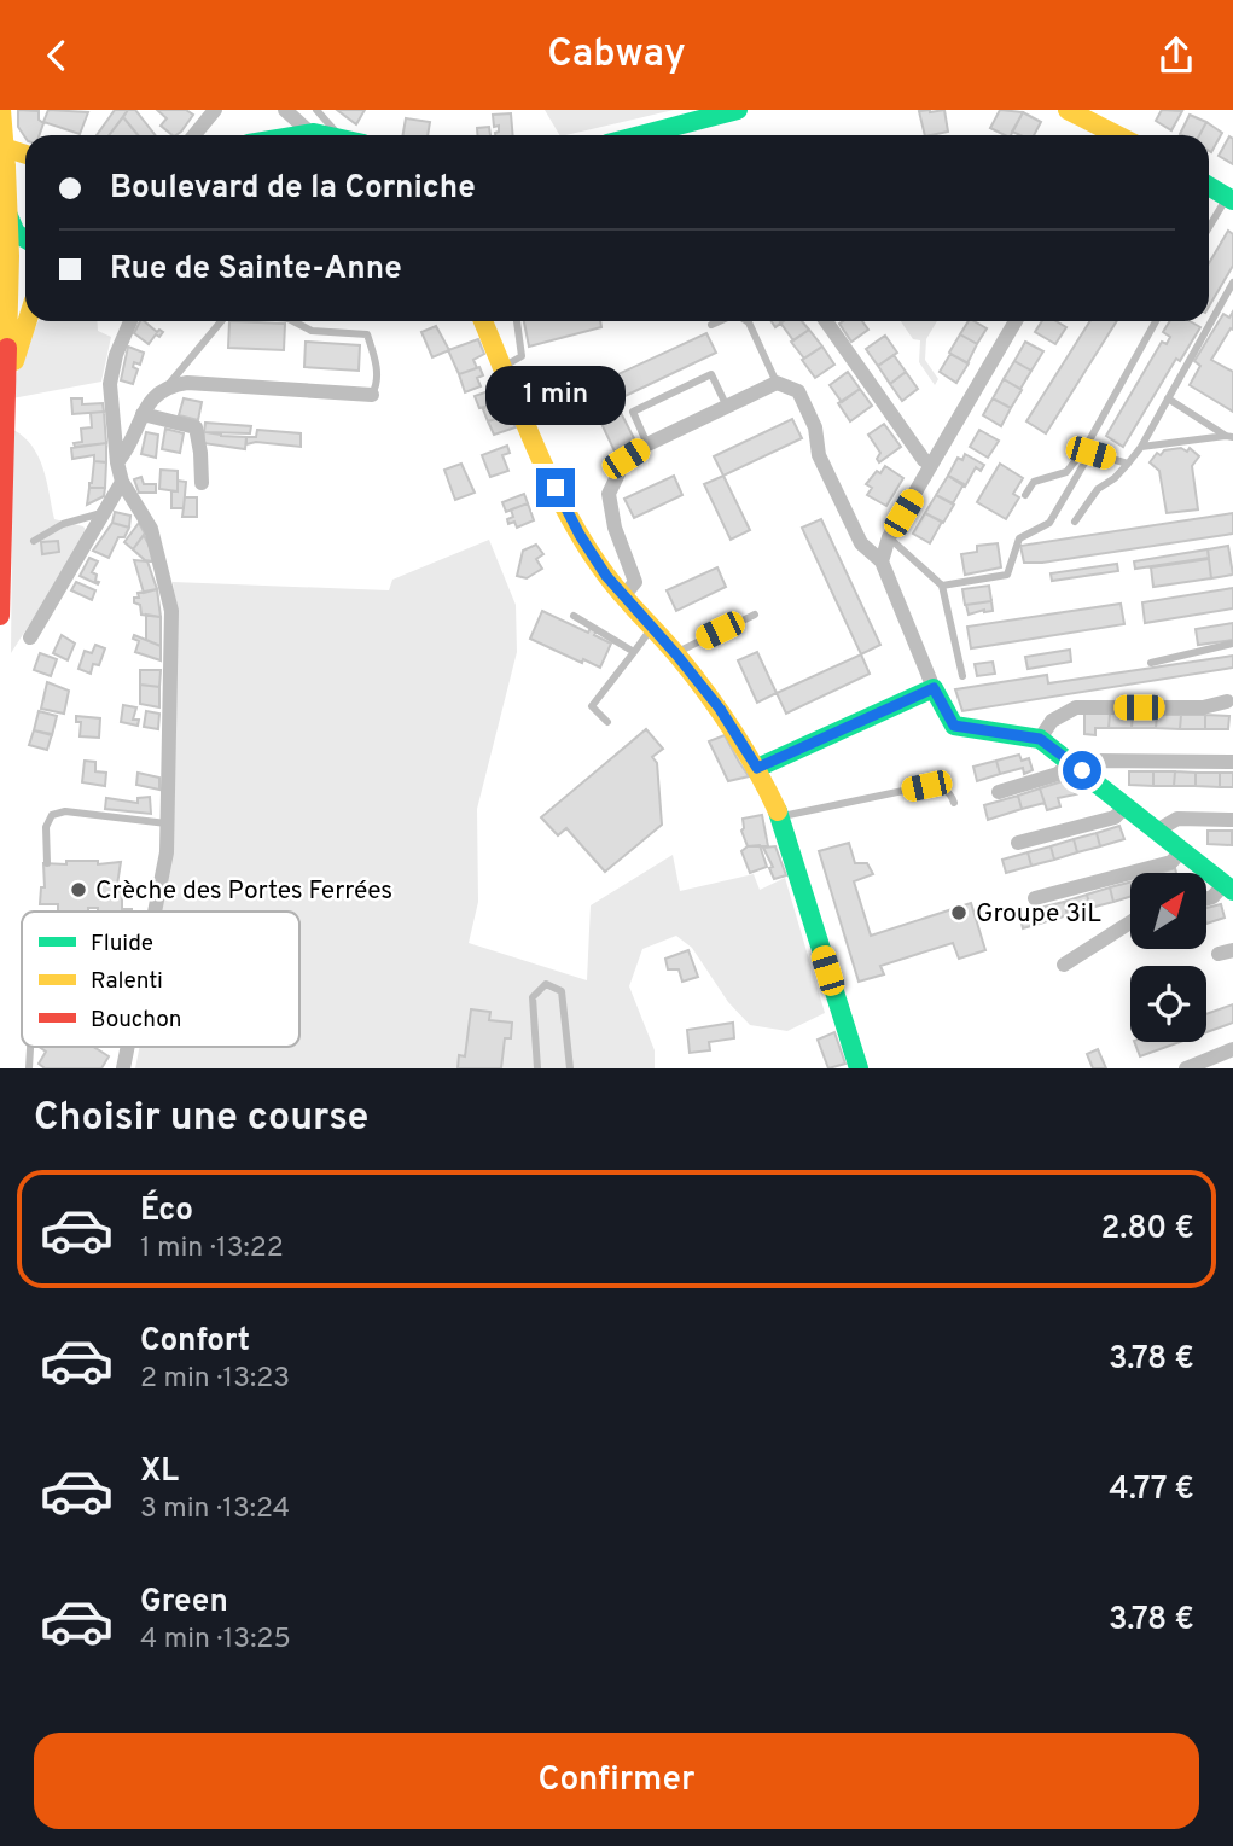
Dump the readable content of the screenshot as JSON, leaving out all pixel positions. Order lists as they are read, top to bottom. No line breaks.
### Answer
{"places":["Crèche des Portes Ferrées","Groupe 3iL"],"legend":["Fluide","Ralenti","Bouchon"],"north":"top right","page":{"header":"Cabway","banner":["Boulevard de la Corniche","Rue de Sainte-Anne"],"bubble":"1 min","heading":"Choisir une course","list":[{"name":"Éco","note":"1 min · 13:22","value":"2.80 €"},{"name":"Confort","note":"2 min · 13:23","value":"3.78 €"},{"name":"XL","note":"3 min · 13:24","value":"4.77 €"},{"name":"Green","note":"4 min · 13:25","value":"3.78 €"}],"buttons":"Confirmer"}}
